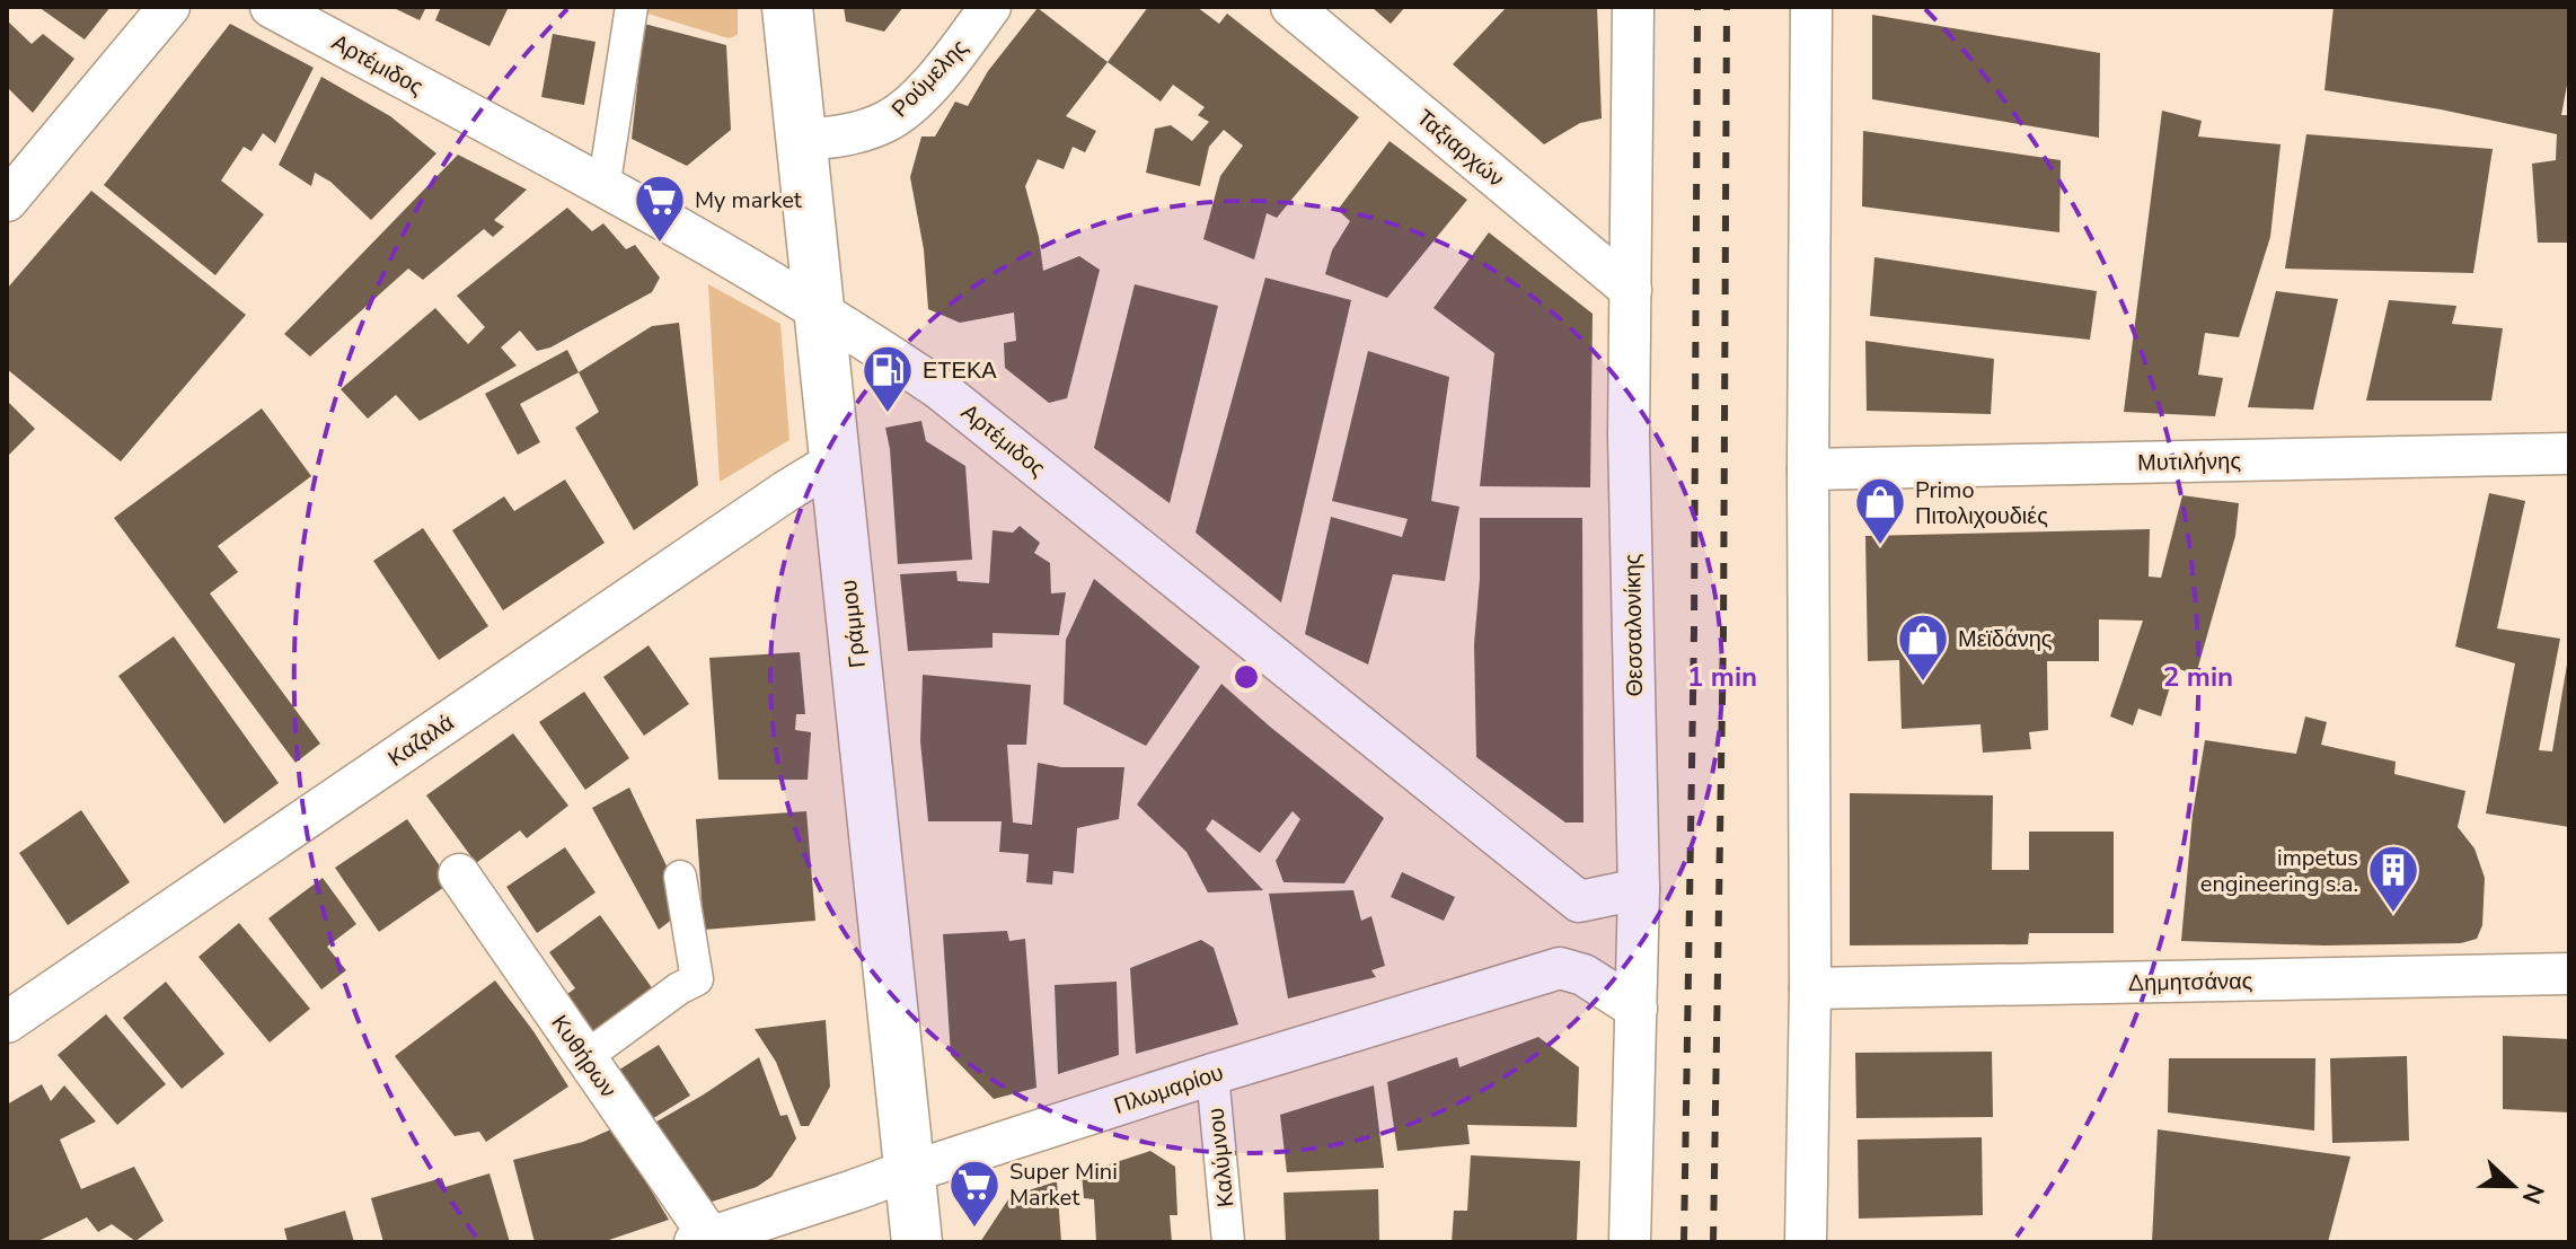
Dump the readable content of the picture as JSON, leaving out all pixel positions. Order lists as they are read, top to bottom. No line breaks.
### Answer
{"streets":{"street":["Αρτέμιδος","Ρούμελης","Ταξιαρχών","Μυτιλήνης","Γράμμου","Θεσσαλονίκης","Καζαλά","Δημητσάνας","Κυθήρων","Πλωμαρίου","Καλύμνου"]},"crossings":[["Αρτέμιδος","Γράμμου"],["Αρτέμιδος","Θεσσαλονίκης"],["Ρούμελης","Γράμμου"],["Ταξιαρχών","Θεσσαλονίκης"],["Γράμμου","Καζαλά"],["Γράμμου","Πλωμαρίου"],["Θεσσαλονίκης","Πλωμαρίου"],["Κυθήρων","Πλωμαρίου"],["Πλωμαρίου","Καλύμνου"]],"places":{"supermarket":["My market","Super Mini Market"],"fuel station":["ΕΤΕΚΑ"],"shop":["Primo Πιτολιχουδιές","Μεϊδάνης"],"building":["impetus engineering s.a."]},"north":"right","rings":["1 min","2 min"]}
